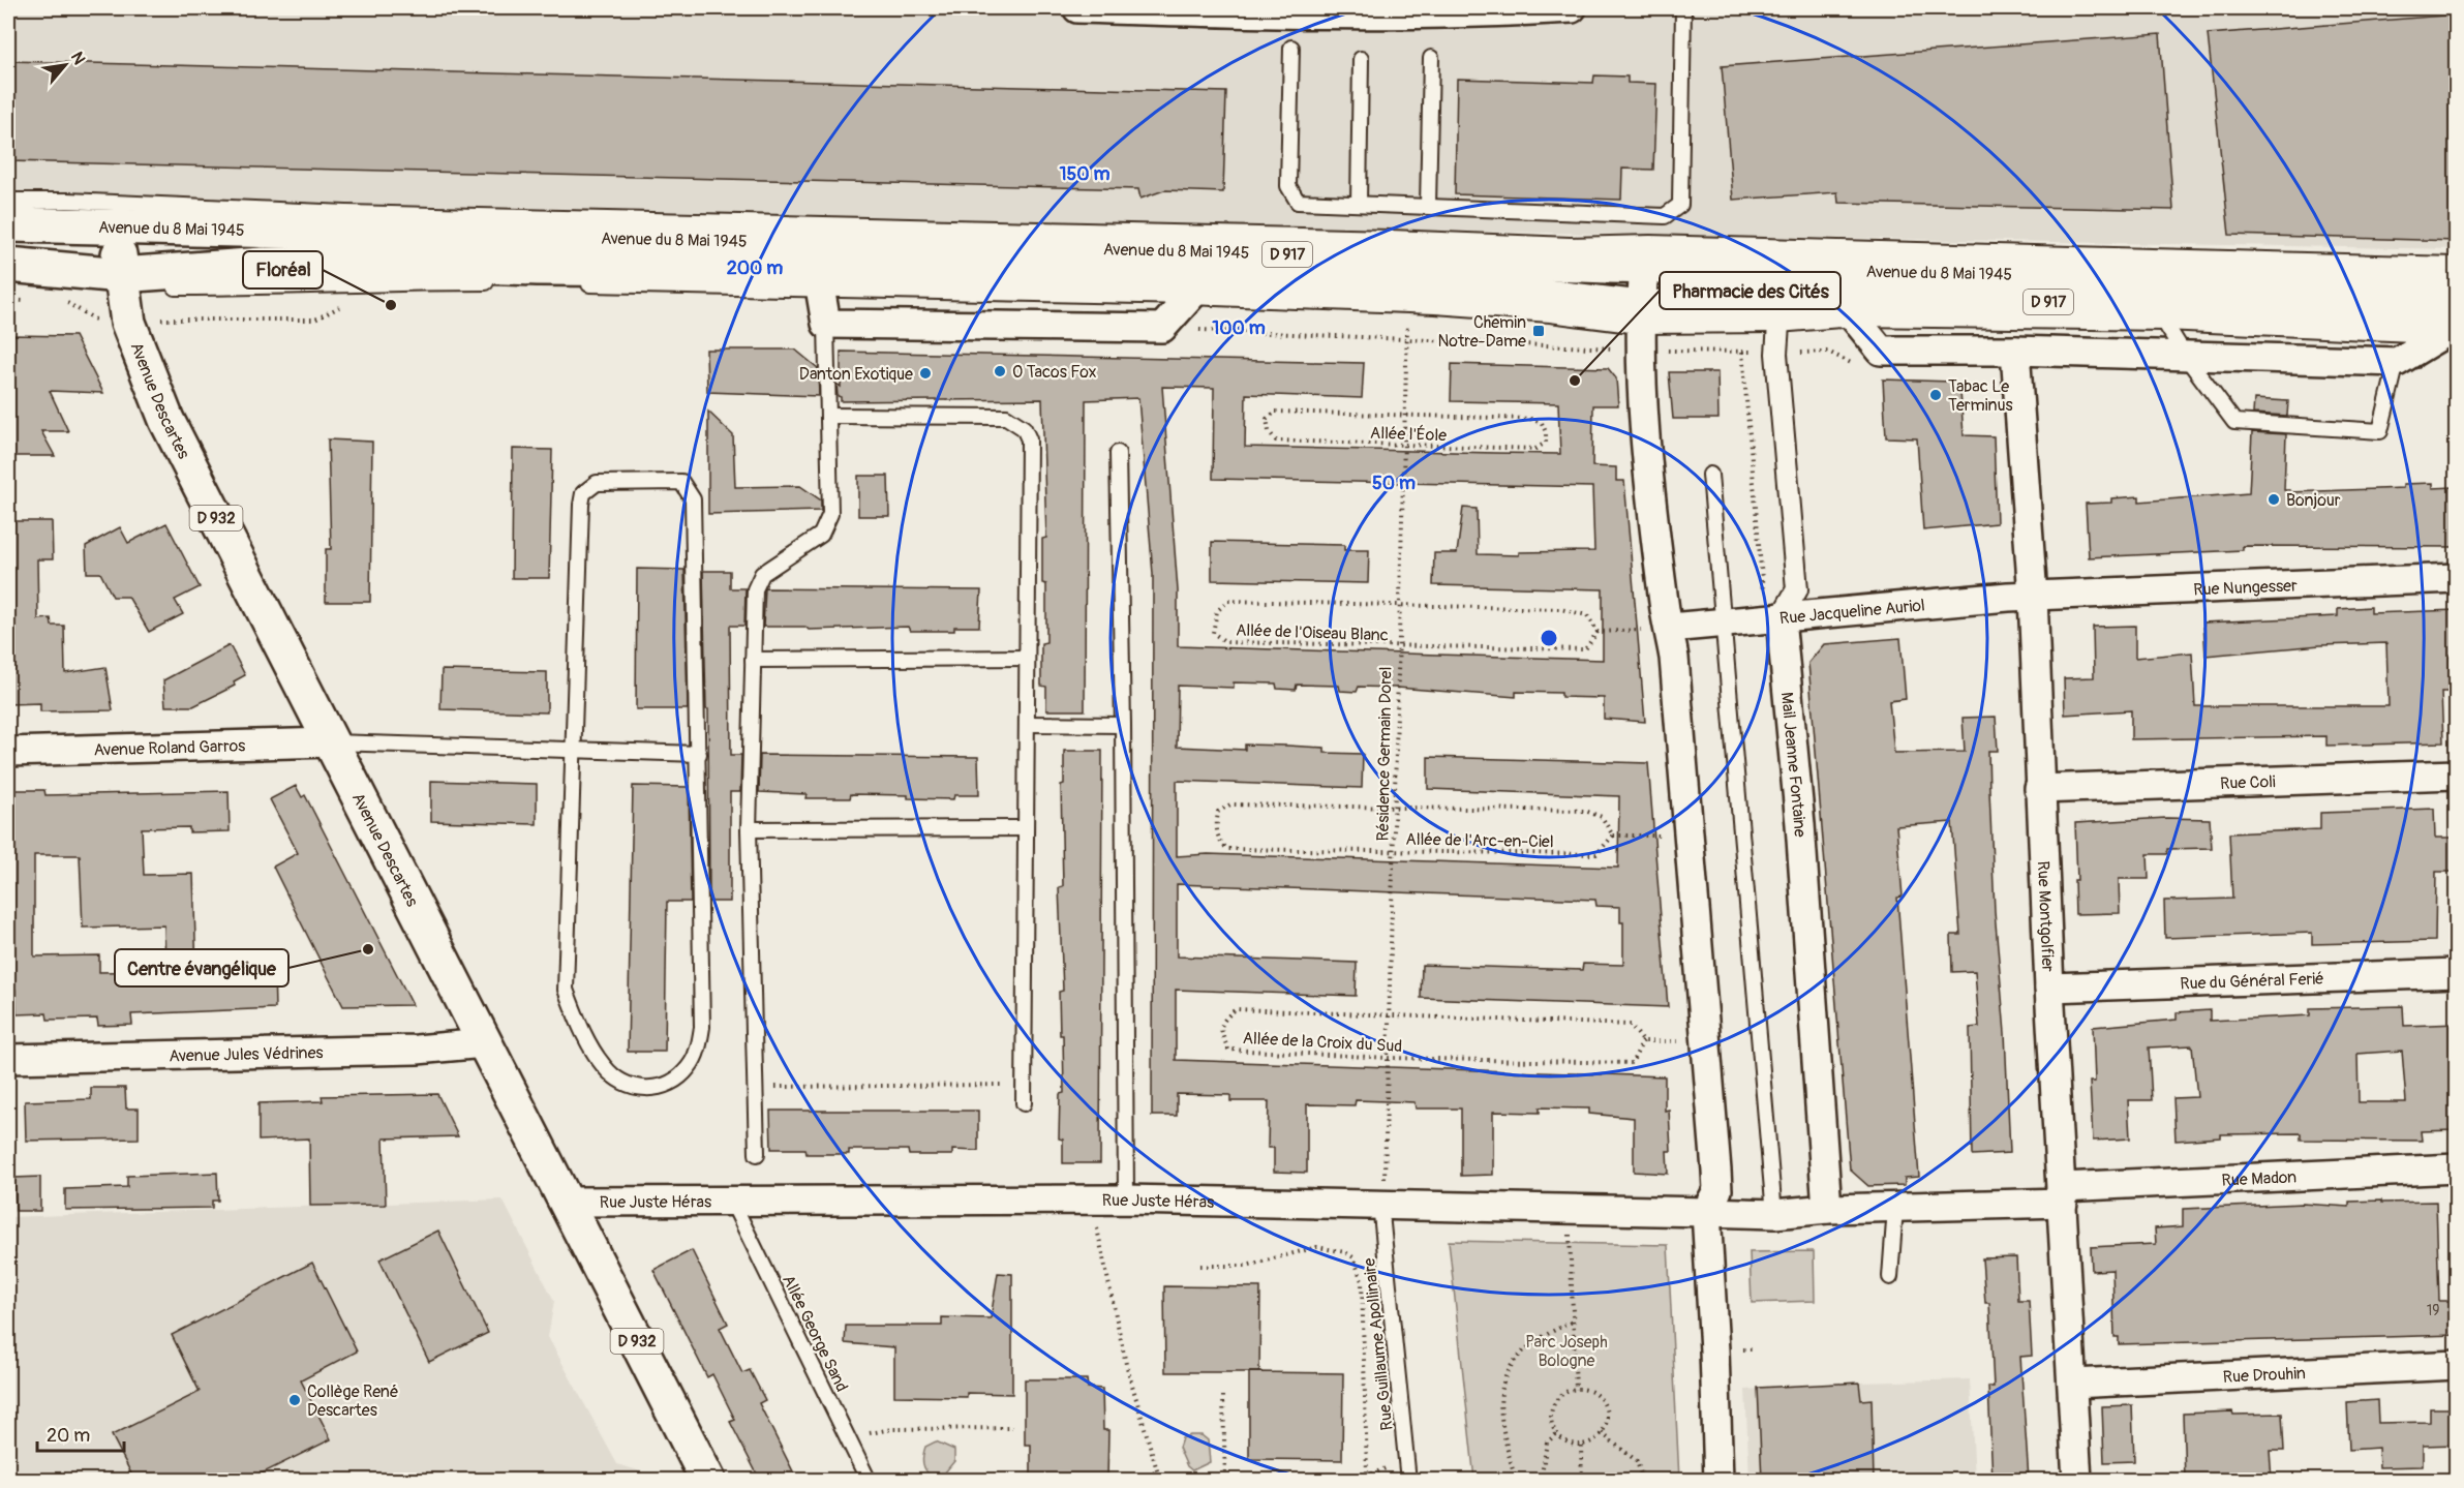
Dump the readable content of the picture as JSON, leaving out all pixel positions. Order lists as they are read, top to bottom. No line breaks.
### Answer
{"streets":{"main road":["Avenue du 8 Mai 1945","D 917","Avenue Descartes","D 932"],"street":["Rue Nungesser","Rue Jacqueline Auriol","Avenue Roland Garros","Mail Jeanne Fontaine","Rue Coli","Rue Montgolfier","Rue du Général Ferié","Avenue Jules Védrines","Rue Madon","Rue Juste Héras","Rue Drouhin"],"lane":["Allée George Sand","Rue Guillaume Apollinaire"],"path":["Allée l'Éole","Allée de l'Oiseau Blanc","Résidence Germain Dorel","Allée de l'Arc-en-Ciel","Allée de la Croix du Sud"]},"crossings":[["Avenue du 8 Mai 1945","Avenue Descartes"],["Avenue Descartes","Avenue Roland Garros"],["Avenue Descartes","Avenue Jules Védrines"],["Avenue Descartes","Rue Juste Héras"],["Allée l'Éole","Résidence Germain Dorel"],["Rue Nungesser","Rue Jacqueline Auriol"],["Rue Nungesser","Rue Montgolfier"],["Rue Jacqueline Auriol","Mail Jeanne Fontaine"],["Rue Jacqueline Auriol","Rue Montgolfier"],["Allée de l'Oiseau Blanc","Résidence Germain Dorel"],["Résidence Germain Dorel","Allée de l'Arc-en-Ciel"],["Résidence Germain Dorel","Allée de la Croix du Sud"],["Résidence Germain Dorel","Rue Juste Héras"],["Résidence Germain Dorel","Rue Guillaume Apollinaire"],["Mail Jeanne Fontaine","Rue Juste Héras"],["Rue Coli","Rue Montgolfier"],["Rue Montgolfier","Rue du Général Ferié"],["Rue Montgolfier","Rue Madon"],["Rue Montgolfier","Rue Drouhin"],["Rue Madon","Rue Juste Héras"],["Rue Juste Héras","Allée George Sand"],["Rue Juste Héras","Rue Guillaume Apollinaire"]],"parks":["Parc Joseph Bologne"],"places":{"other":["Floréal","O Tacos Fox","Danton Exotique","Pharmacie des Cités","Tabac Le Terminus","Bonjour","Centre évangélique","Collège René Descartes"],"transit":["Chemin Notre-Dame"]},"house_numbers":["19"],"scale_bar":"20 m","north":"top right","rings":["150 m","200 m","100 m","50 m"]}
